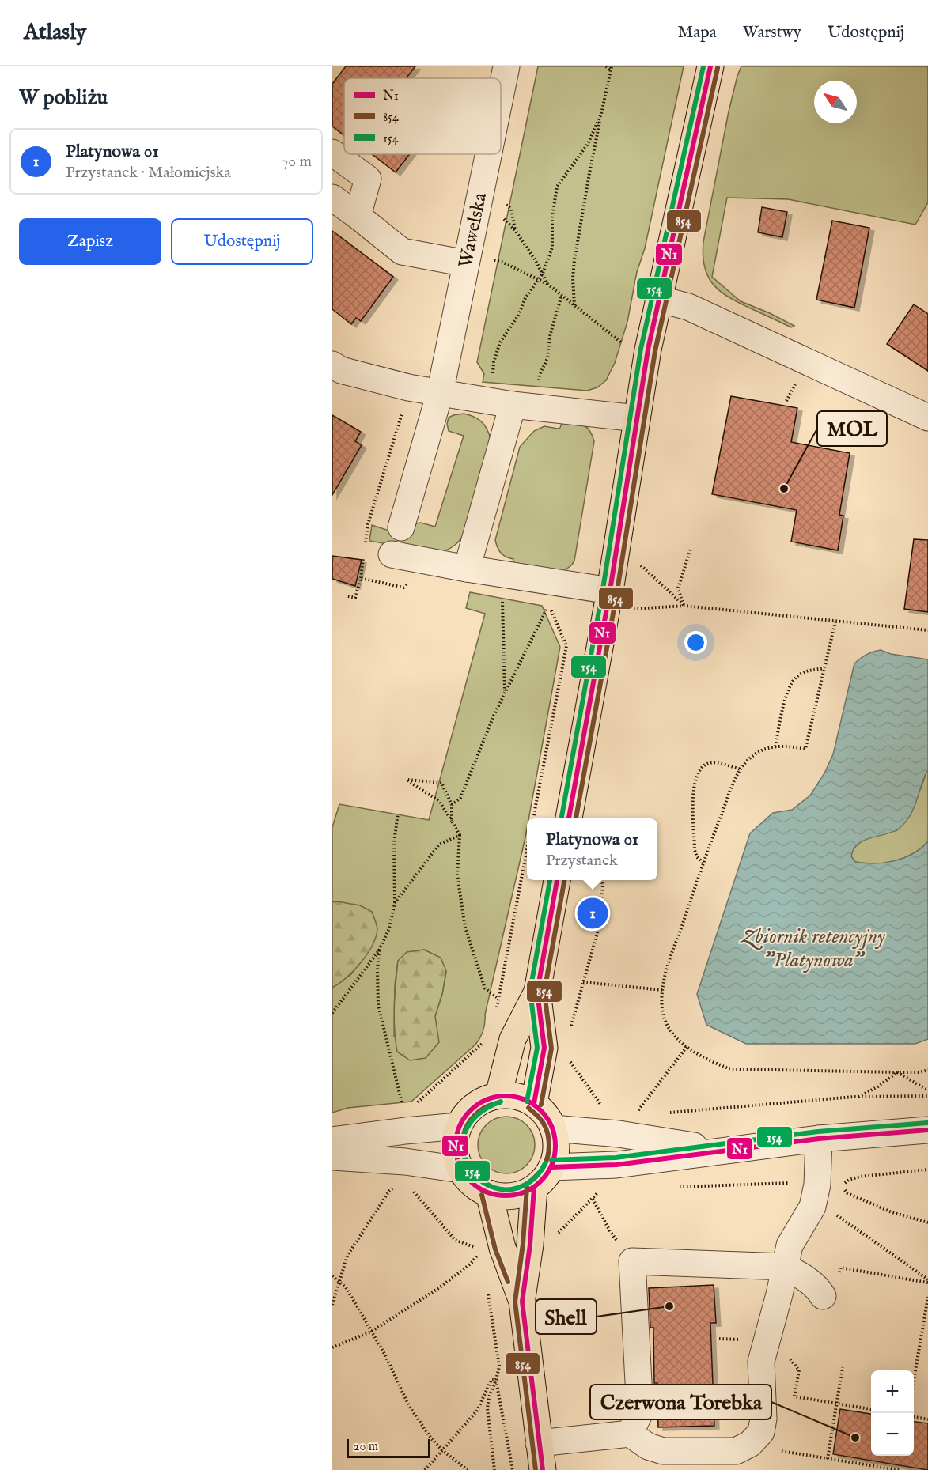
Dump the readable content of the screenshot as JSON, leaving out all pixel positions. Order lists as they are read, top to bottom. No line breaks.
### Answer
{"streets":{"street":["Wawelska"]},"water":["Zbiornik retencyjny \"Platynowa\""],"places":["MOL","Shell","Czerwona Torebka"],"lines":["transit line N1","transit line 154","transit line 854"],"legend":["N1","854","154"],"scale_bar":"20 m","north":"top left","page":{"header":"Atlasly","nav":["Mapa","Warstwy","Udostępnij"],"heading":"W pobliżu","list":[{"mark":"1","name":"Platynowa 01","note":"Przystanek · Małomiejska","value":"70 m"}],"buttons":["Zapisz","Udostępnij"],"popup":["Platynowa 01","Przystanek"],"pins":"1","map_buttons":["+","−"],"scale":"20 m"}}
